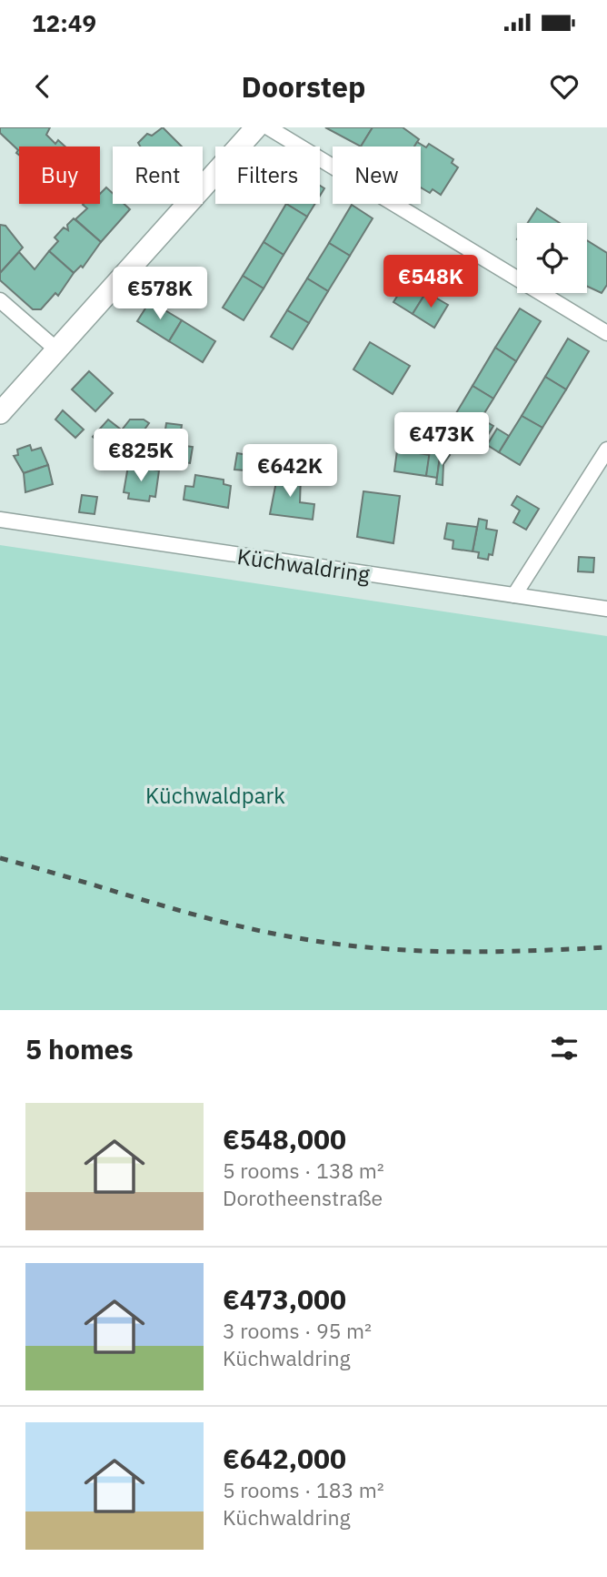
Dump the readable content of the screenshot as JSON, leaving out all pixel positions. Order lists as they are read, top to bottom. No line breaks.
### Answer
{"streets":{"street":["Küchwaldring"]},"parks":["Küchwaldpark"],"page":{"status":"12:49","header":"Doorstep","chip":["Buy","Rent","Filters","New"],"price":["€548K","€578K","€473K","€825K","€642K"],"heading":"5 homes","list":[{"name":"€548,000","note":"5 rooms · 138 m² · Dorotheenstraße"},{"name":"€473,000","note":"3 rooms · 95 m² · Küchwaldring"},{"name":"€642,000","note":"5 rooms · 183 m² · Küchwaldring"}]}}
